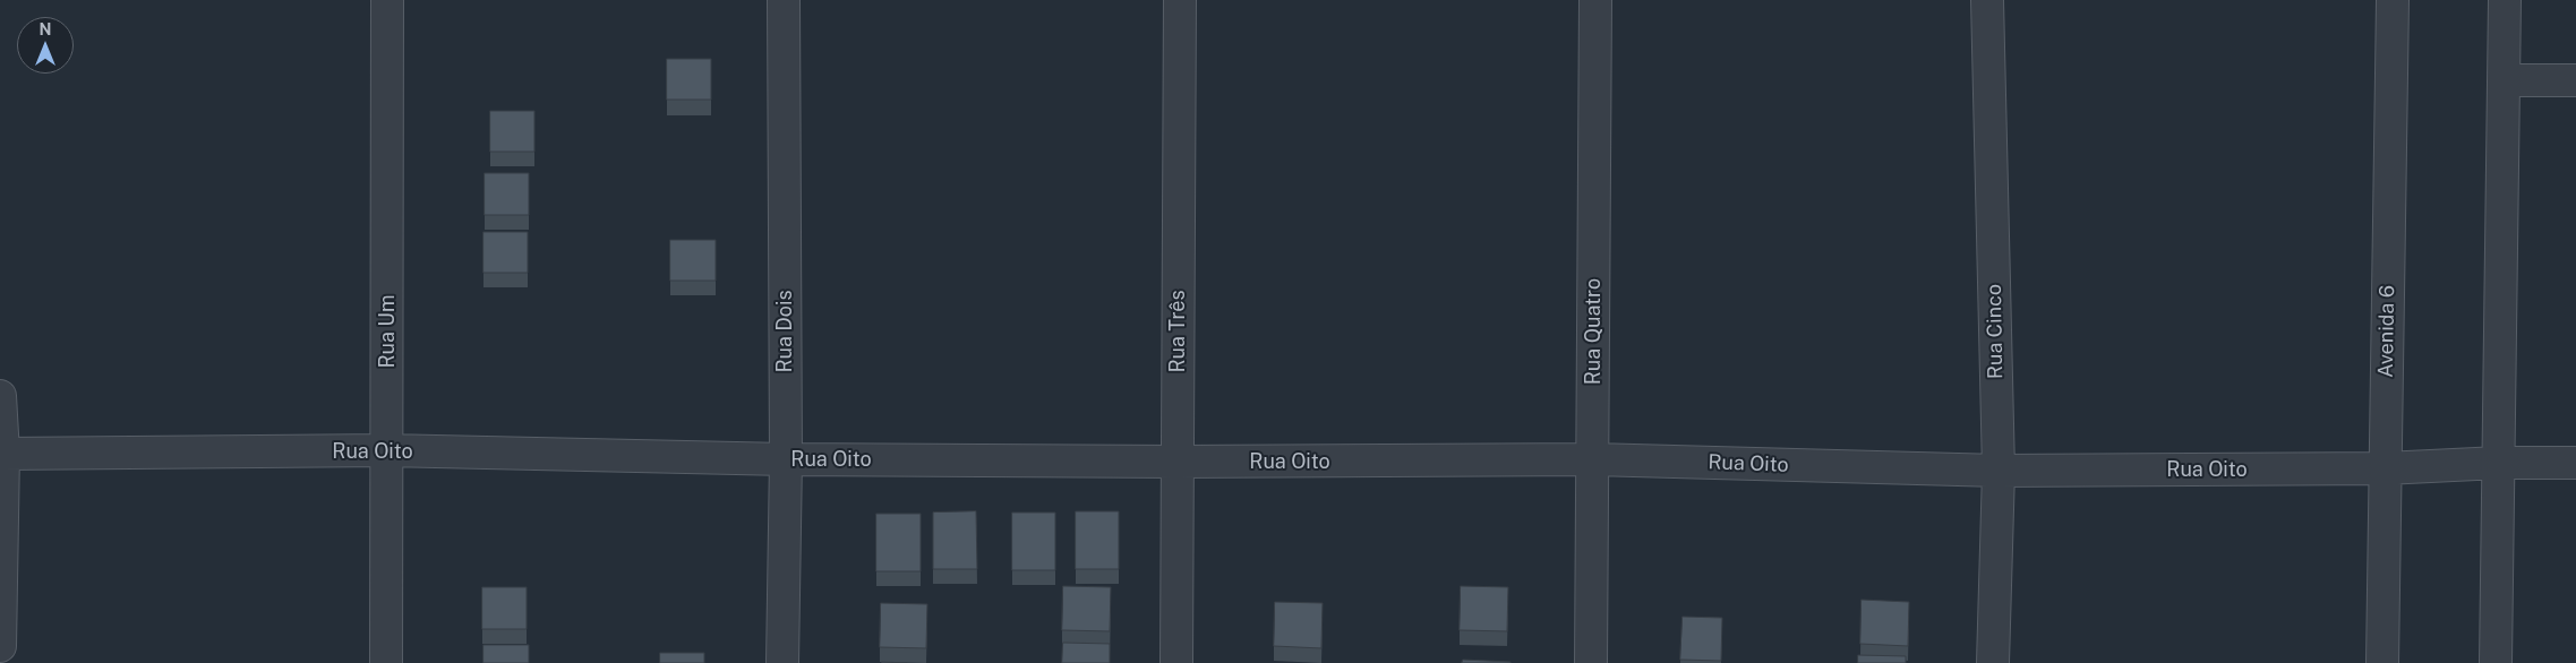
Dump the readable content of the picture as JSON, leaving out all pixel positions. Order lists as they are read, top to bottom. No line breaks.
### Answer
{"streets":{"street":["Rua Um","Rua Dois","Rua Três","Rua Quatro","Rua Cinco","Avenida 6","Rua Oito"]},"crossings":[["Rua Um","Rua Oito"],["Rua Dois","Rua Oito"],["Rua Três","Rua Oito"],["Rua Quatro","Rua Oito"],["Rua Cinco","Rua Oito"],["Avenida 6","Rua Oito"]],"north":"top"}
